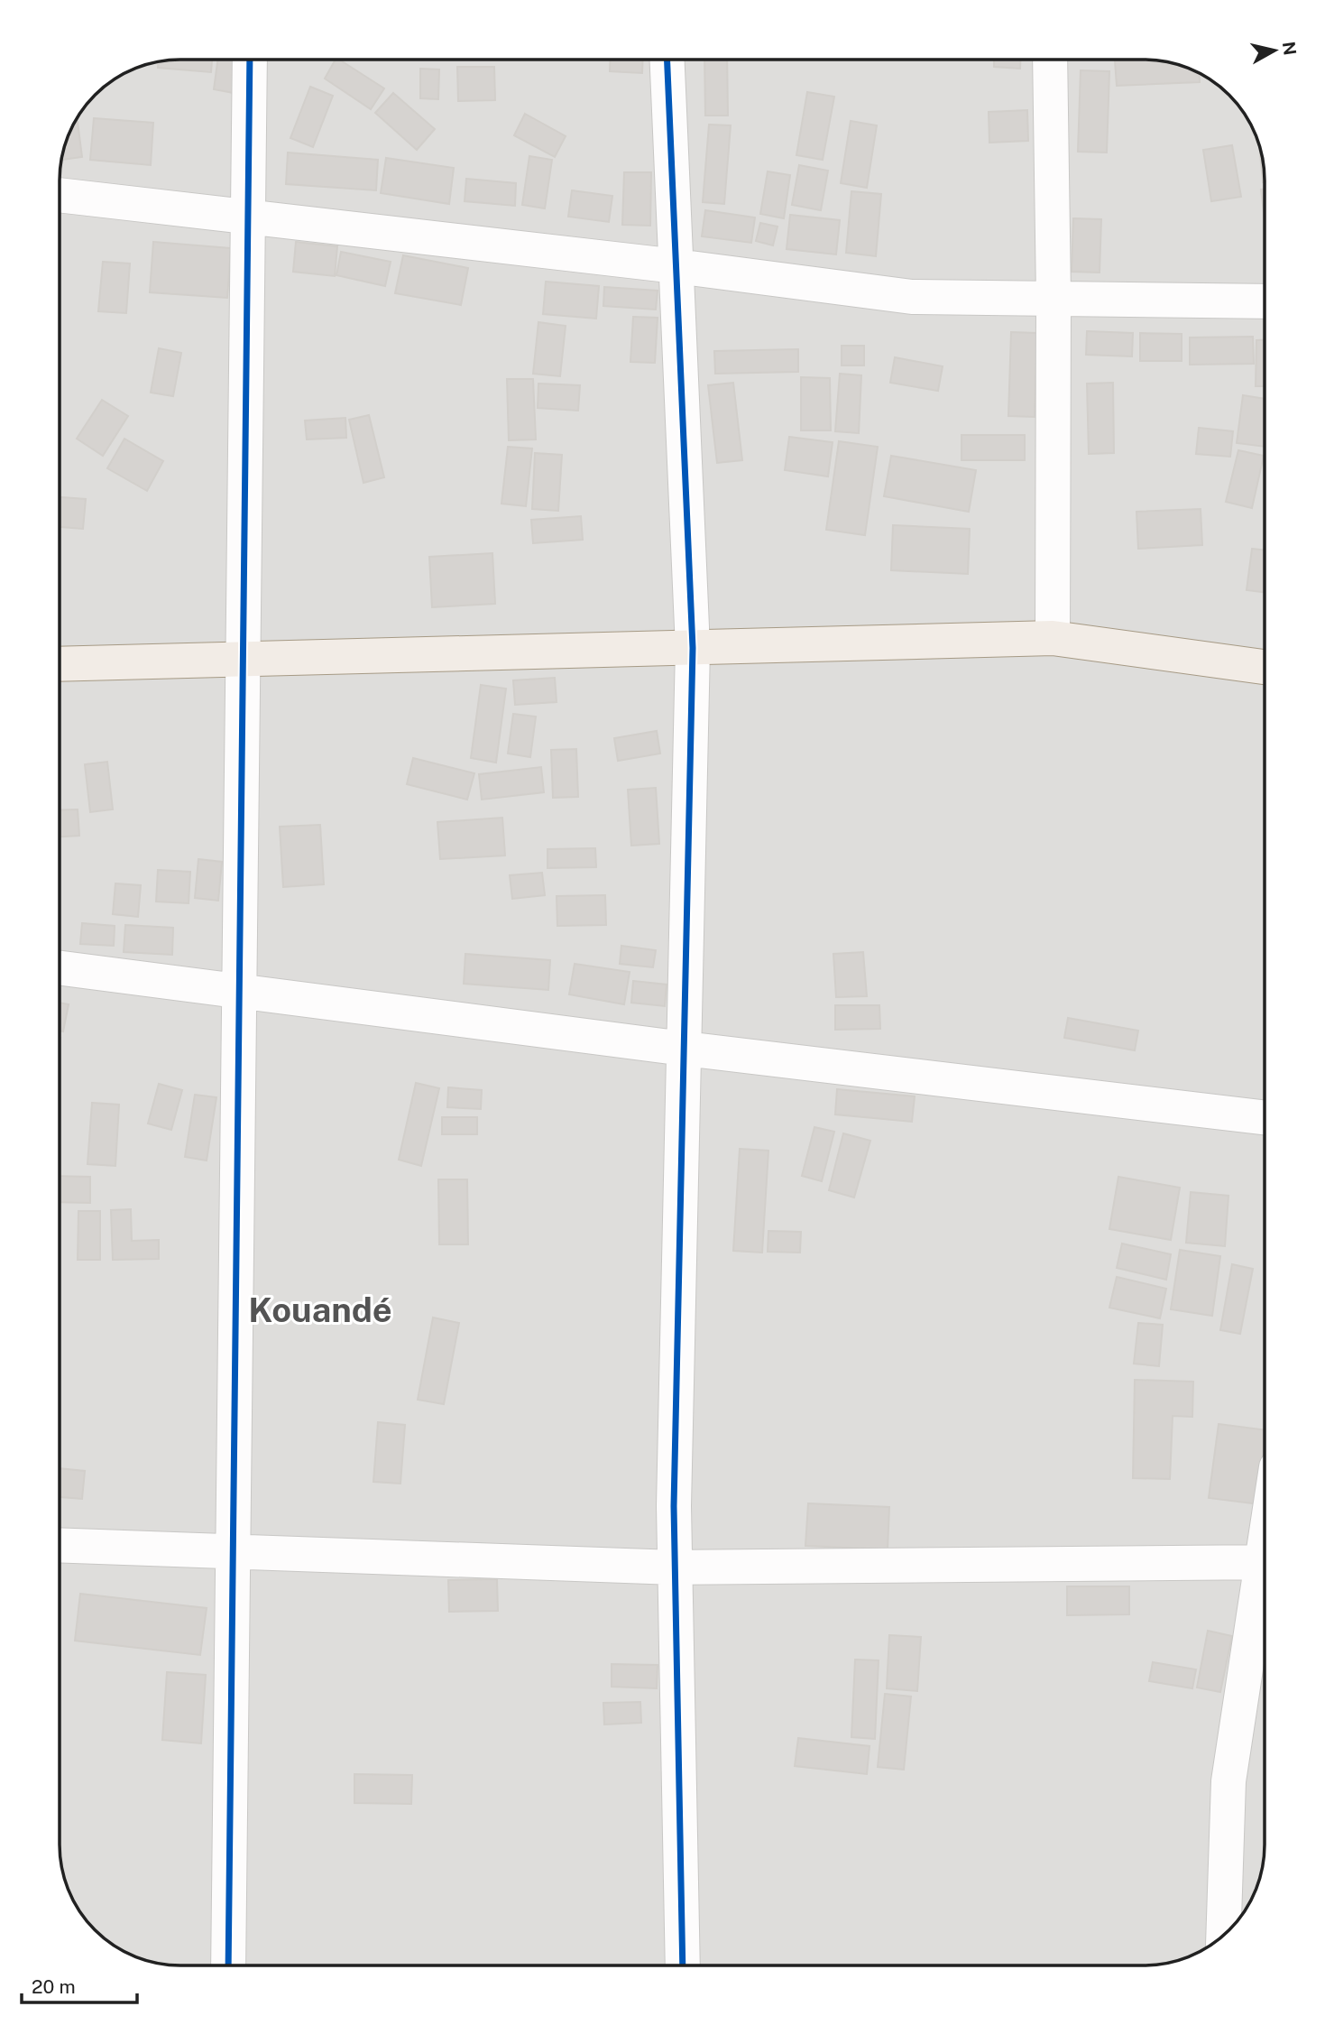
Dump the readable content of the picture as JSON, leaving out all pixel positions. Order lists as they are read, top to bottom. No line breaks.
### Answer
{"districts":["Kouandé"],"scale_bar":"20 m","north":"right"}
